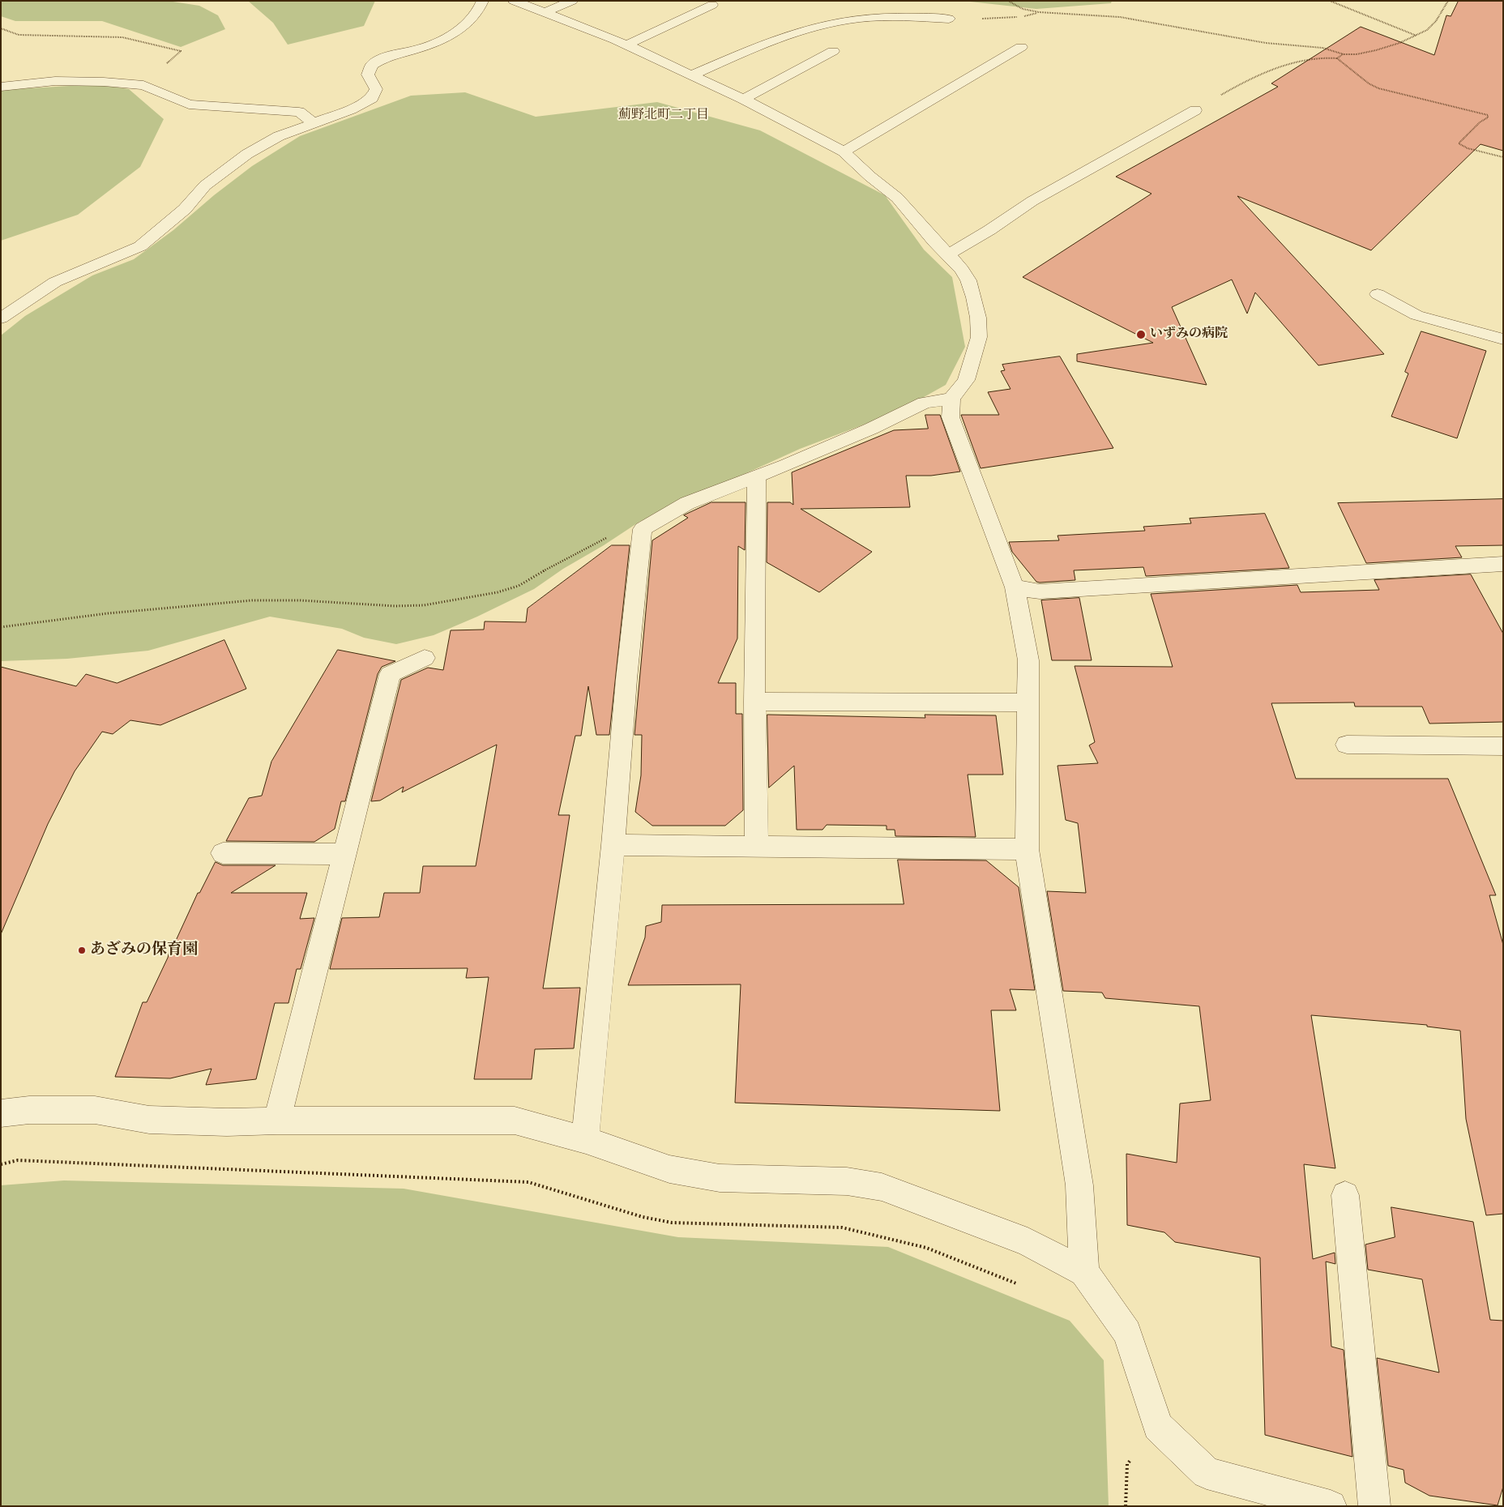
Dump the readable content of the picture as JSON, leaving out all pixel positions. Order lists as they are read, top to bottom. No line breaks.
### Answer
{"districts":["薊野北町二丁目"],"places":["いずみの病院","あざみの保育園"]}
